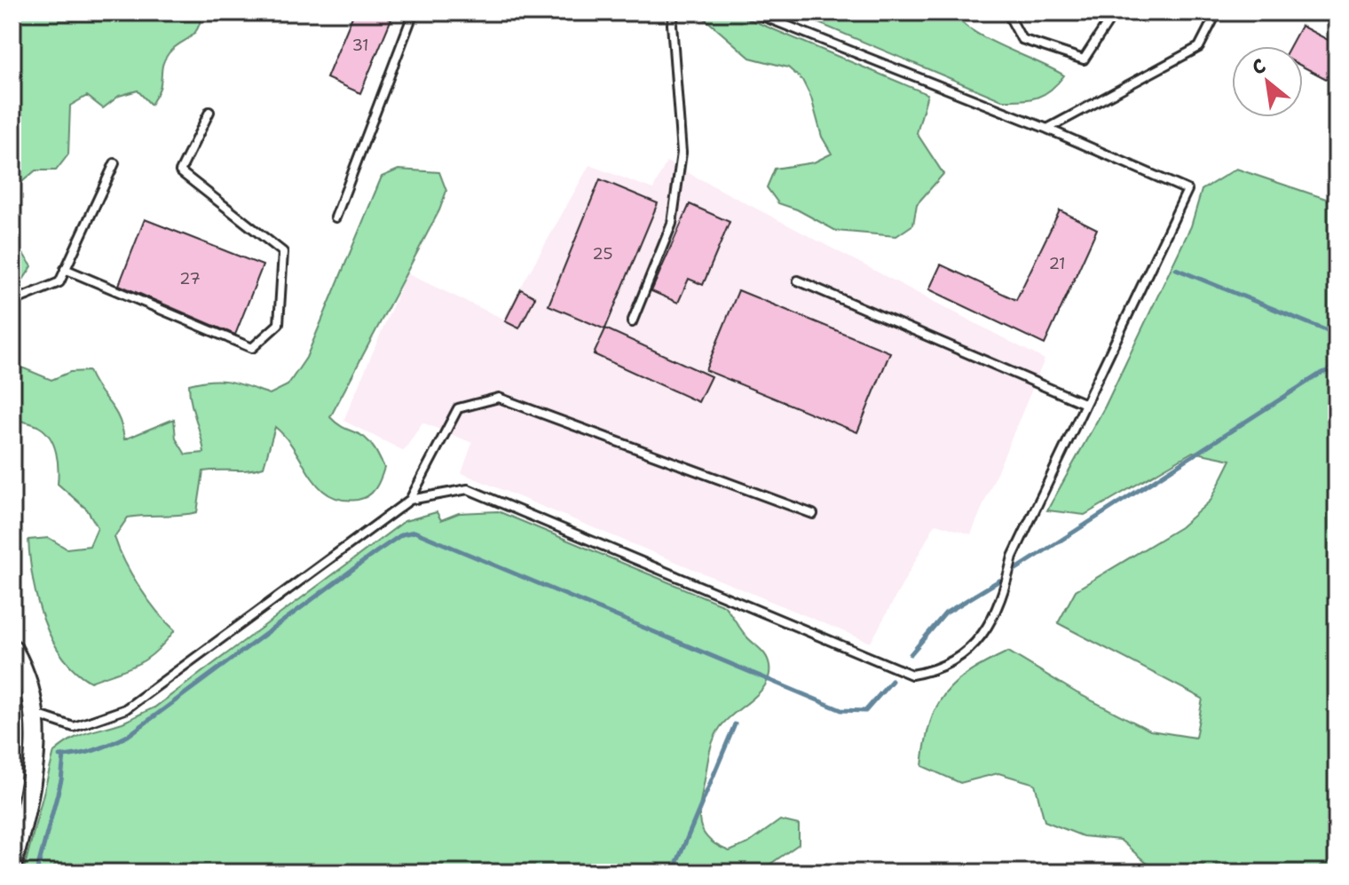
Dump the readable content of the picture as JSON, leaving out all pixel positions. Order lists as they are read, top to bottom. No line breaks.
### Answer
{"house_numbers":["31","25","21","27"],"north":"top left"}
